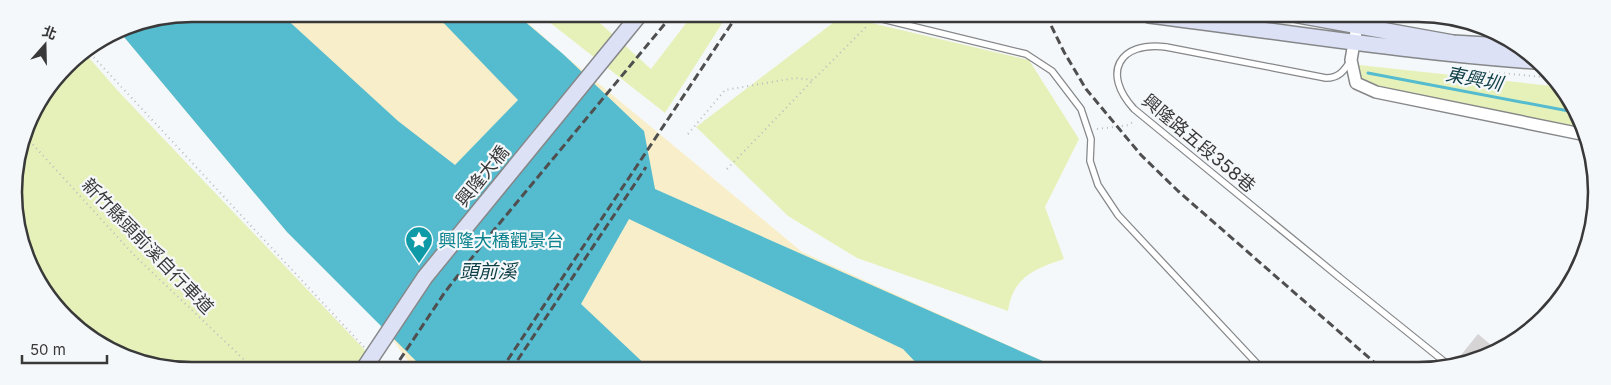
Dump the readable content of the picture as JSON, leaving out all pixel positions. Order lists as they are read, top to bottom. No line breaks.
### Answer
{"streets":{"street":["興隆大橋"],"lane":["興隆路五段358巷"],"path":["新竹縣頭前溪自行車道"]},"water":["東興圳","頭前溪"],"places":{"place":["興隆大橋觀景台"]},"scale_bar":"50 m","north":"top"}
